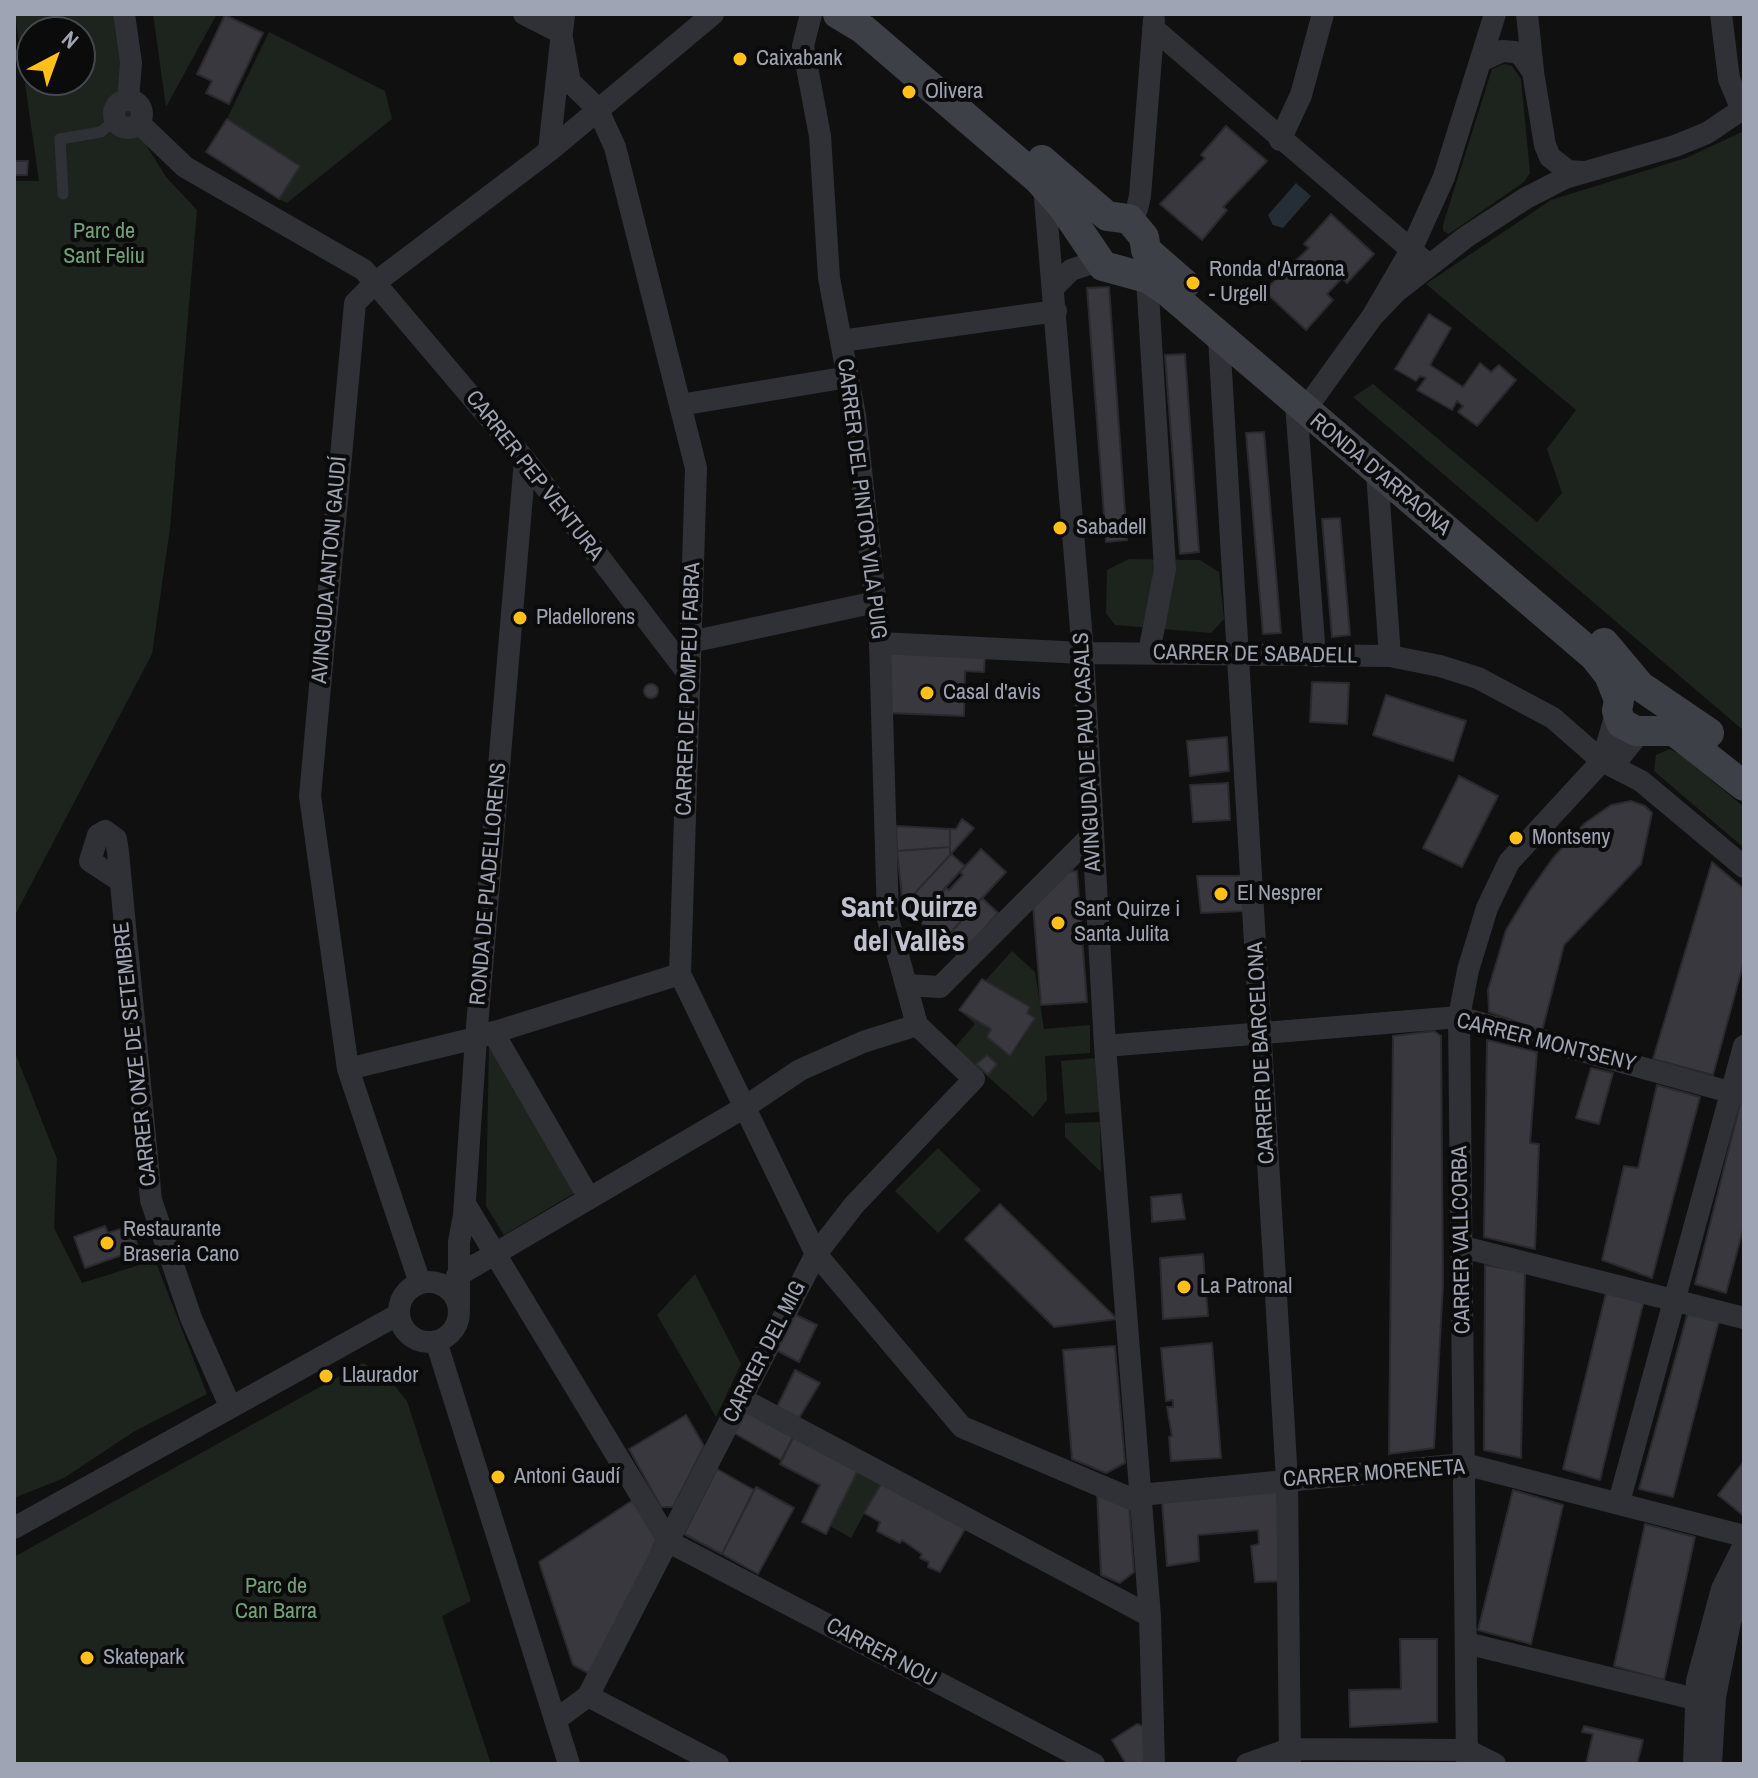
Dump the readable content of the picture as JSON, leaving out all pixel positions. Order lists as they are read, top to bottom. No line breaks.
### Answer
{"streets":{"street":["RONDA D'ARRAONA","CARRER PEP VENTURA","CARRER DEL PINTOR VILA PUIG","AVINGUDA ANTONI GAUDÍ","CARRER DE SABADELL","CARRER DE POMPEU FABRA","AVINGUDA DE PAU CASALS","RONDA DE PLADELLORENS","CARRER MONTSENY","CARRER DE BARCELONA","CARRER ONZE DE SETEMBRE","CARRER VALLCORBA","CARRER DEL MIG","CARRER MORENETA","CARRER NOU"]},"crossings":[["RONDA D'ARRAONA","AVINGUDA DE PAU CASALS"],["RONDA D'ARRAONA","CARRER DE BARCELONA"],["RONDA D'ARRAONA","CARRER VALLCORBA"],["CARRER PEP VENTURA","AVINGUDA ANTONI GAUDÍ"],["CARRER PEP VENTURA","CARRER DE POMPEU FABRA"],["CARRER PEP VENTURA","RONDA DE PLADELLORENS"],["CARRER DEL PINTOR VILA PUIG","CARRER DE SABADELL"],["CARRER DEL PINTOR VILA PUIG","CARRER DEL MIG"],["AVINGUDA ANTONI GAUDÍ","CARRER DE POMPEU FABRA"],["AVINGUDA ANTONI GAUDÍ","RONDA DE PLADELLORENS"],["CARRER DE SABADELL","AVINGUDA DE PAU CASALS"],["CARRER DE SABADELL","CARRER DE BARCELONA"],["CARRER DE SABADELL","CARRER VALLCORBA"],["CARRER DE POMPEU FABRA","AVINGUDA DE PAU CASALS"],["CARRER DE POMPEU FABRA","CARRER DEL MIG"],["CARRER DE POMPEU FABRA","CARRER MORENETA"],["AVINGUDA DE PAU CASALS","CARRER MONTSENY"],["AVINGUDA DE PAU CASALS","CARRER MORENETA"],["CARRER MONTSENY","CARRER DE BARCELONA"],["CARRER MONTSENY","CARRER VALLCORBA"],["CARRER DE BARCELONA","CARRER MORENETA"],["CARRER VALLCORBA","CARRER MORENETA"],["CARRER DEL MIG","CARRER NOU"]],"districts":["Sant Quirze del Vallès"],"parks":["Parc de Sant Feliu","Parc de Can Barra"],"places":["Caixabank","Olivera","Ronda d'Arraona - Urgell","Sabadell","Pladellorens","Casal d'avis","Montseny","El Nesprer","Sant Quirze i Santa Julita","Restaurante Braseria Cano","La Patronal","Llaurador","Antoni Gaudí","Skatepark"],"north":"top right"}
